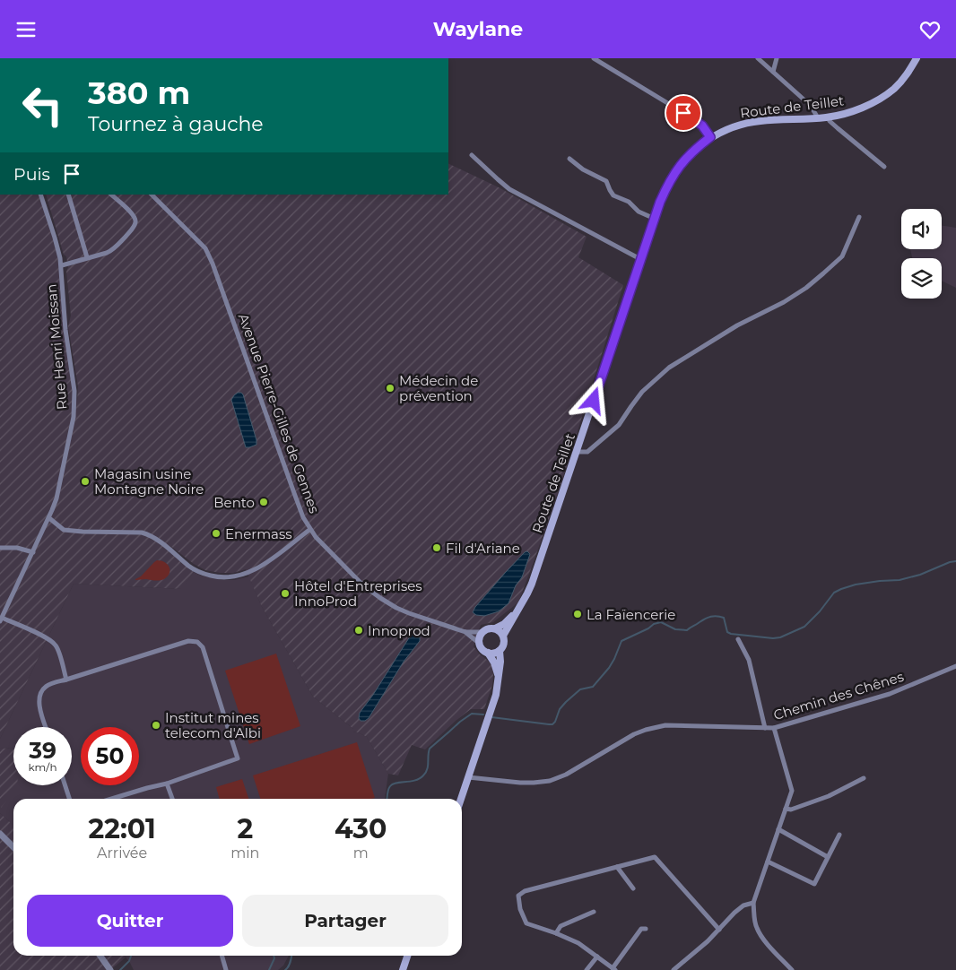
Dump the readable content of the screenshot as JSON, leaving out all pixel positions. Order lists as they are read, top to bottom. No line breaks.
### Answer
{"streets":{"main road":["Route de Teillet"],"street":["Rue Henri Moissan","Avenue Pierre-Gilles de Gennes","Chemin des Chênes"]},"crossings":[["Route de Teillet","Avenue Pierre-Gilles de Gennes"]],"places":["Médecin de prévention","Magasin usine Montagne Noire","Bento","Enermass","Fil d'Ariane","Hôtel d'Entreprises InnoProd","La Faïencerie","Innoprod","Institut mines telecom d'Albi"],"page":{"header":"Waylane","turn":["380 m","Tournez à gauche"],"then":"Puis","speed":"39 km/h","limit":"50","eta":["22:01","Arrivée","2","min","430","m"],"buttons":["Quitter","Partager"]}}
